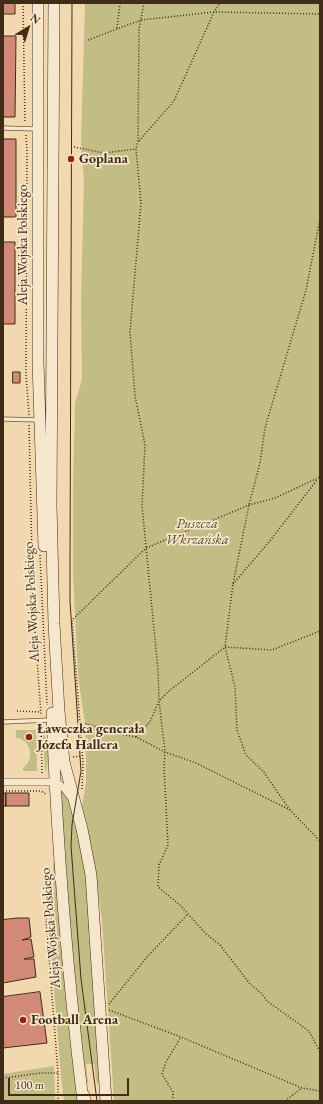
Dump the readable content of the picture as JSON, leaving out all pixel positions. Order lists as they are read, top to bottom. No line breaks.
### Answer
{"streets":{"main road":["Aleja Wojska Polskiego"]},"parks":["Puszcza Wkrzańska"],"places":["Goplana","Ławeczka generała Józefa Hallera","Football Arena"],"scale_bar":"100 m","north":"top right"}
